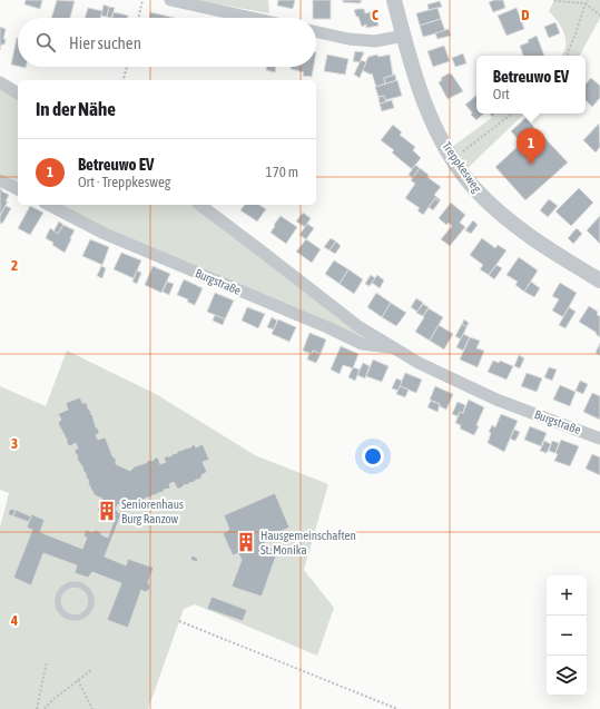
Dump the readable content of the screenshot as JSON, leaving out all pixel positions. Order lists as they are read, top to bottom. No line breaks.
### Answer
{"streets":{"street":["Treppkesweg","Burgstraße"]},"places":{"building":["Seniorenhaus Burg Ranzow","Hausgemeinschaften St. Monika"]},"page":{"search":"Hier suchen","popup":["Betreuwo EV","Ort"],"heading":"In der Nähe","pins":"1","list":[{"mark":"1","name":"Betreuwo EV","note":"Ort · Treppkesweg","value":"170 m"}],"map_buttons":["+","−"]},"grid":{"columns":["C","D"],"rows":["2","3","4"]}}
